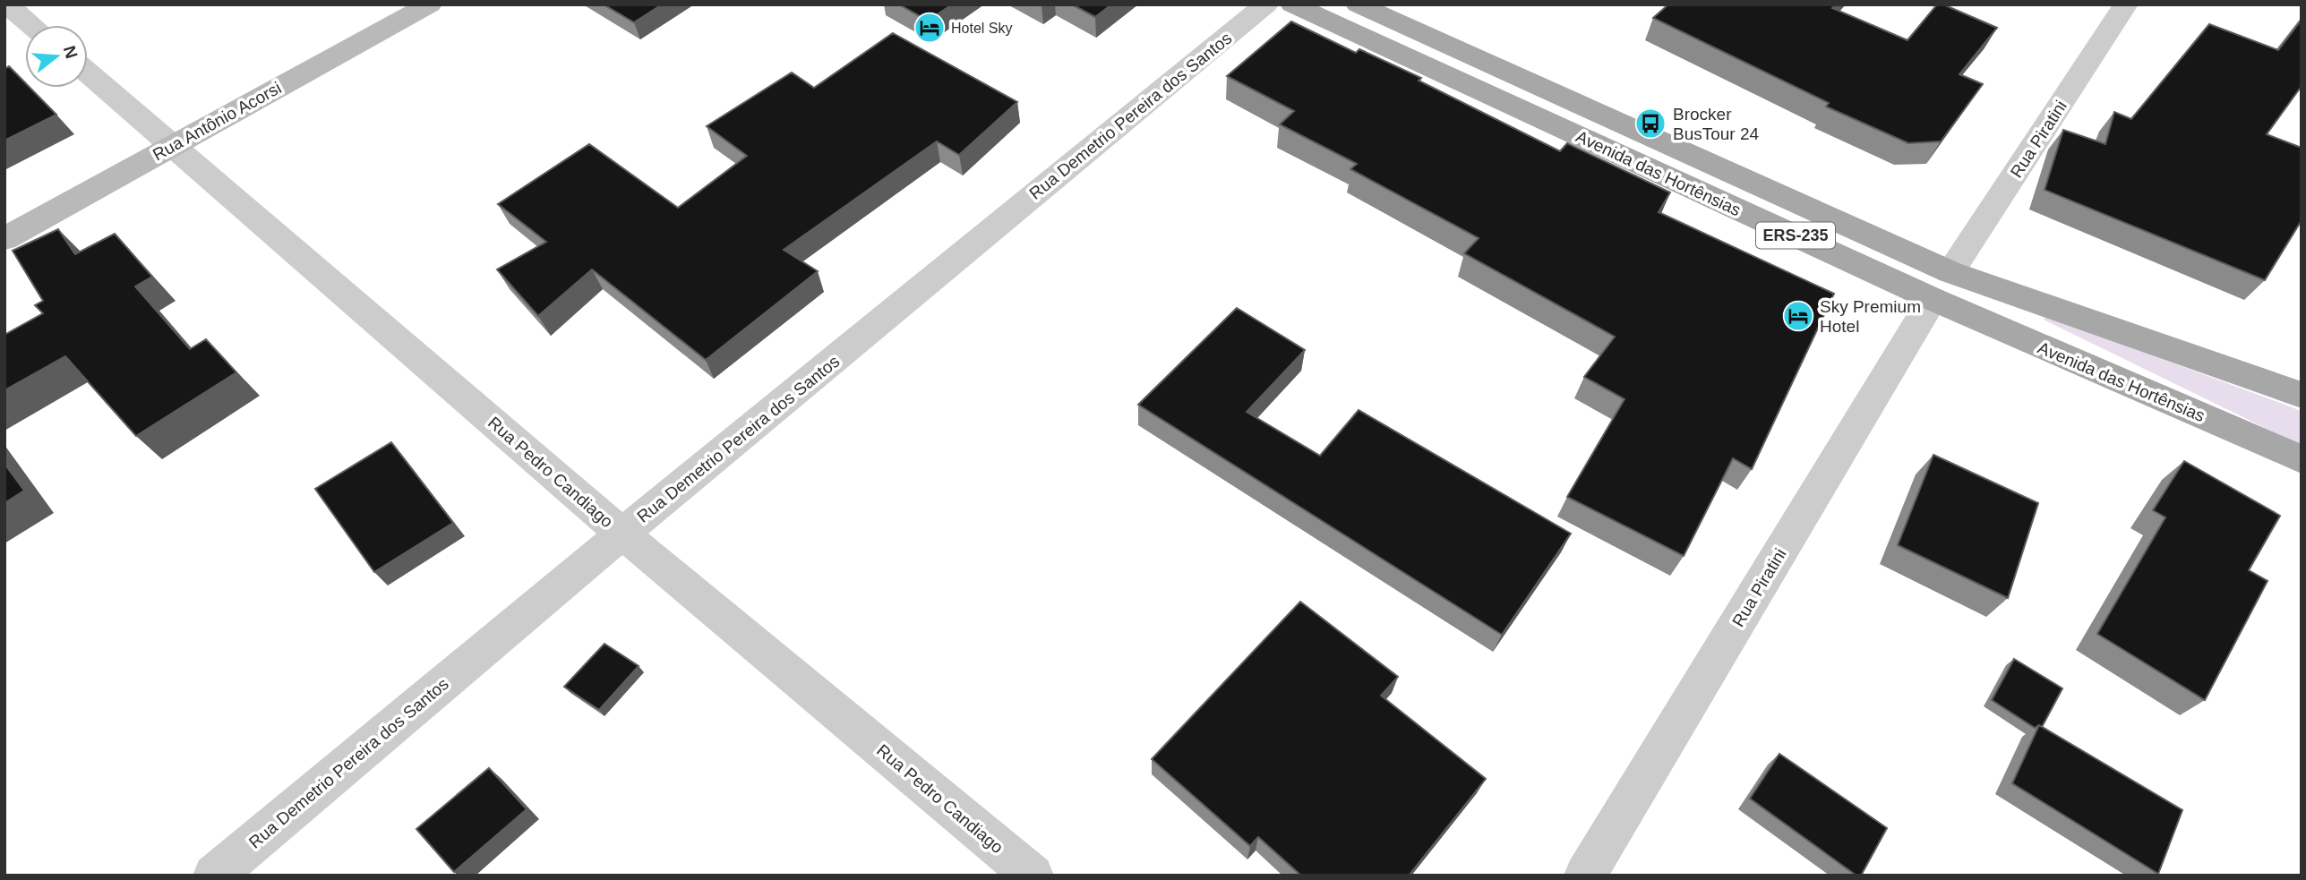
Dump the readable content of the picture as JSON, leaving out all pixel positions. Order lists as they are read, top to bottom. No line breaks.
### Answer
{"streets":{"main road":["Avenida das Hortênsias","ERS-235"],"street":["Rua Demetrio Pereira dos Santos","Rua Antônio Acorsi","Rua Piratini","Rua Pedro Candiago"]},"crossings":[["Rua Demetrio Pereira dos Santos","Rua Pedro Candiago"],["Rua Antônio Acorsi","Rua Pedro Candiago"],["Rua Piratini","Avenida das Hortênsias"]],"places":{"hotel":["Hotel Sky","Sky Premium Hotel"],"bus stop":["Brocker BusTour 24"]},"north":"right"}
